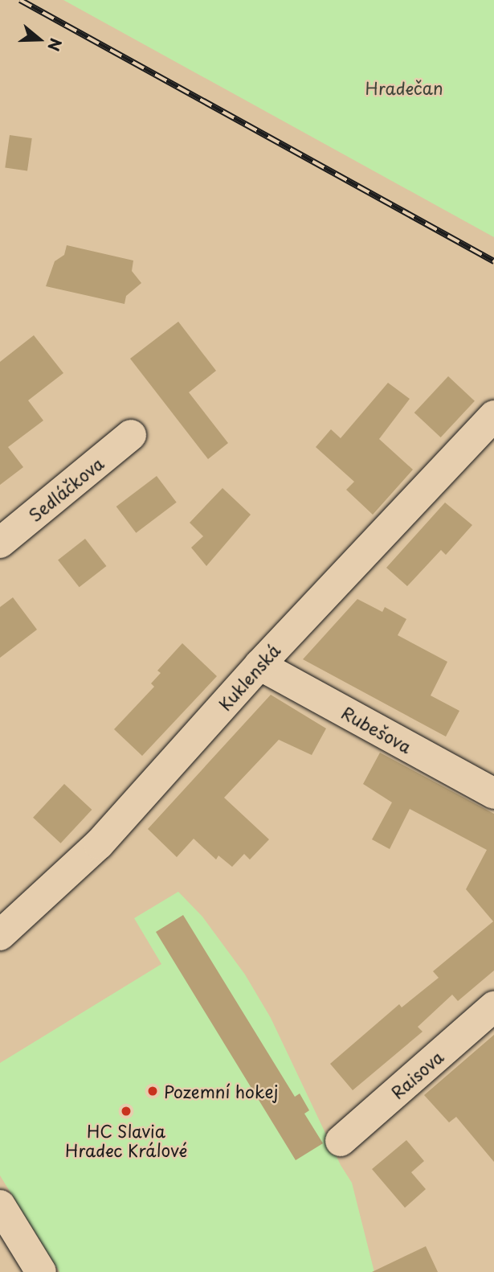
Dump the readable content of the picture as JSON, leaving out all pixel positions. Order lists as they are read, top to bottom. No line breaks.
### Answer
{"streets":{"street":["Sedláčkova","Kuklenská","Rubešova","Raisova"]},"crossings":[["Kuklenská","Rubešova"]],"parks":["Hradečan"],"places":["Pozemní hokej","HC Slavia Hradec Králové"],"north":"right"}
